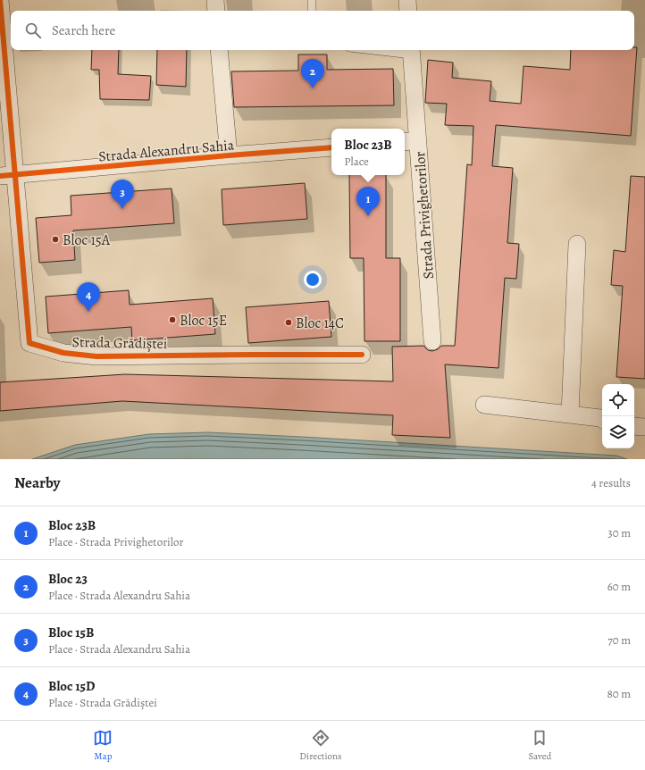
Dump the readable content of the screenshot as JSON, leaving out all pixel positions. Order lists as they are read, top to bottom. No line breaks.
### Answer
{"streets":{"street":["Strada Alexandru Sahia","Strada Privighetorilor","Strada Grădiștei"]},"crossings":[["Strada Alexandru Sahia","Strada Grădiștei"]],"places":["Bloc 15A","Bloc 15E","Bloc 14C"],"page":{"search":"Search here","pins":["2","3","1","4"],"popup":["Bloc 23B","Place"],"heading":["Nearby","4 results"],"list":[{"mark":"1","name":"Bloc 23B","note":"Place · Strada Privighetorilor","value":"30 m"},{"mark":"2","name":"Bloc 23","note":"Place · Strada Alexandru Sahia","value":"60 m"},{"mark":"3","name":"Bloc 15B","note":"Place · Strada Alexandru Sahia","value":"70 m"},{"mark":"4","name":"Bloc 15D","note":"Place · Strada Grădiștei","value":"80 m"}],"nav":["Map","Directions","Saved"]}}
